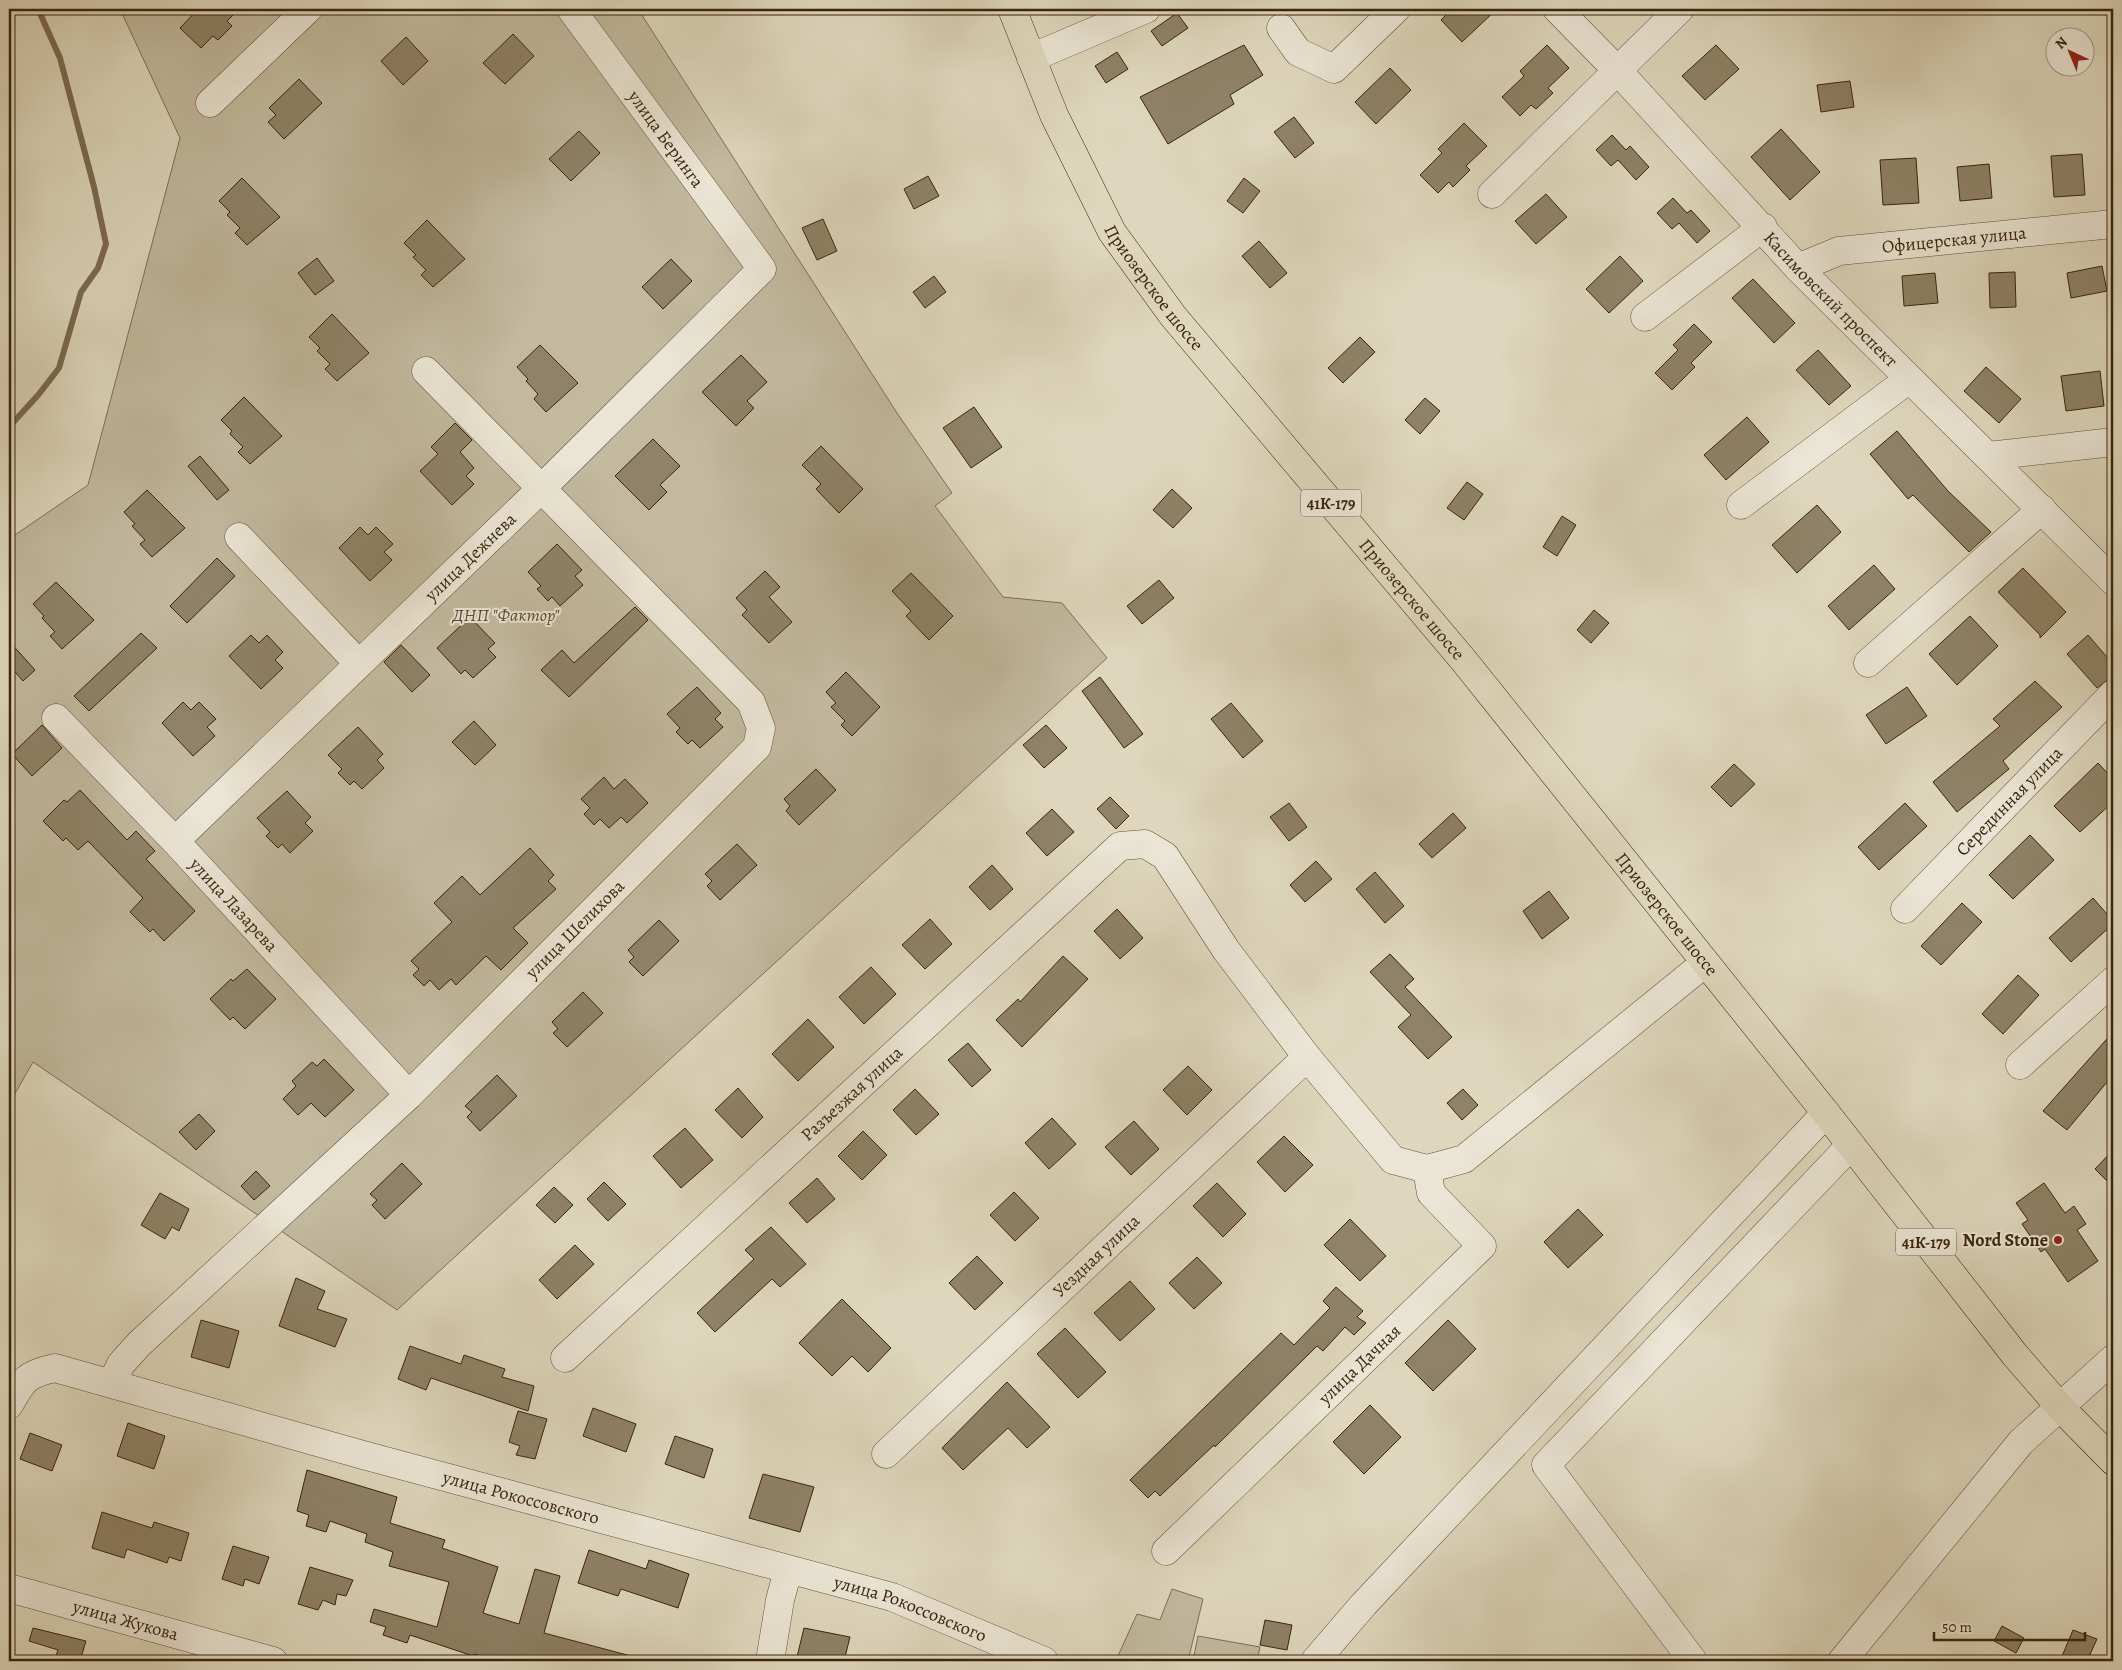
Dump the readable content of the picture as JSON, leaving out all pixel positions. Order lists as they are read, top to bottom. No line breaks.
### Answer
{"streets":{"main road":["Приозерское шоссе","41К-179"],"street":["улица Беринга","Офицерская улица","Касимовский проспект","улица Дежнева","Серединная улица","улица Лазарева","улица Шелихова","Разъезжая улица","Уездная улица","улица Дачная","улица Рокоссовского","улица Жукова"]},"crossings":[["улица Беринга","улица Дежнева"],["Офицерская улица","Касимовский проспект"],["Приозерское шоссе","41К-179"],["улица Дежнева","улица Лазарева"],["улица Дежнева","улица Шелихова"],["улица Лазарева","улица Шелихова"],["улица Шелихова","улица Рокоссовского"],["Разъезжая улица","Уездная улица"]],"parks":["ДНП \"Фактор\""],"places":["Nord Stone"],"scale_bar":"50 m","north":"top left"}
